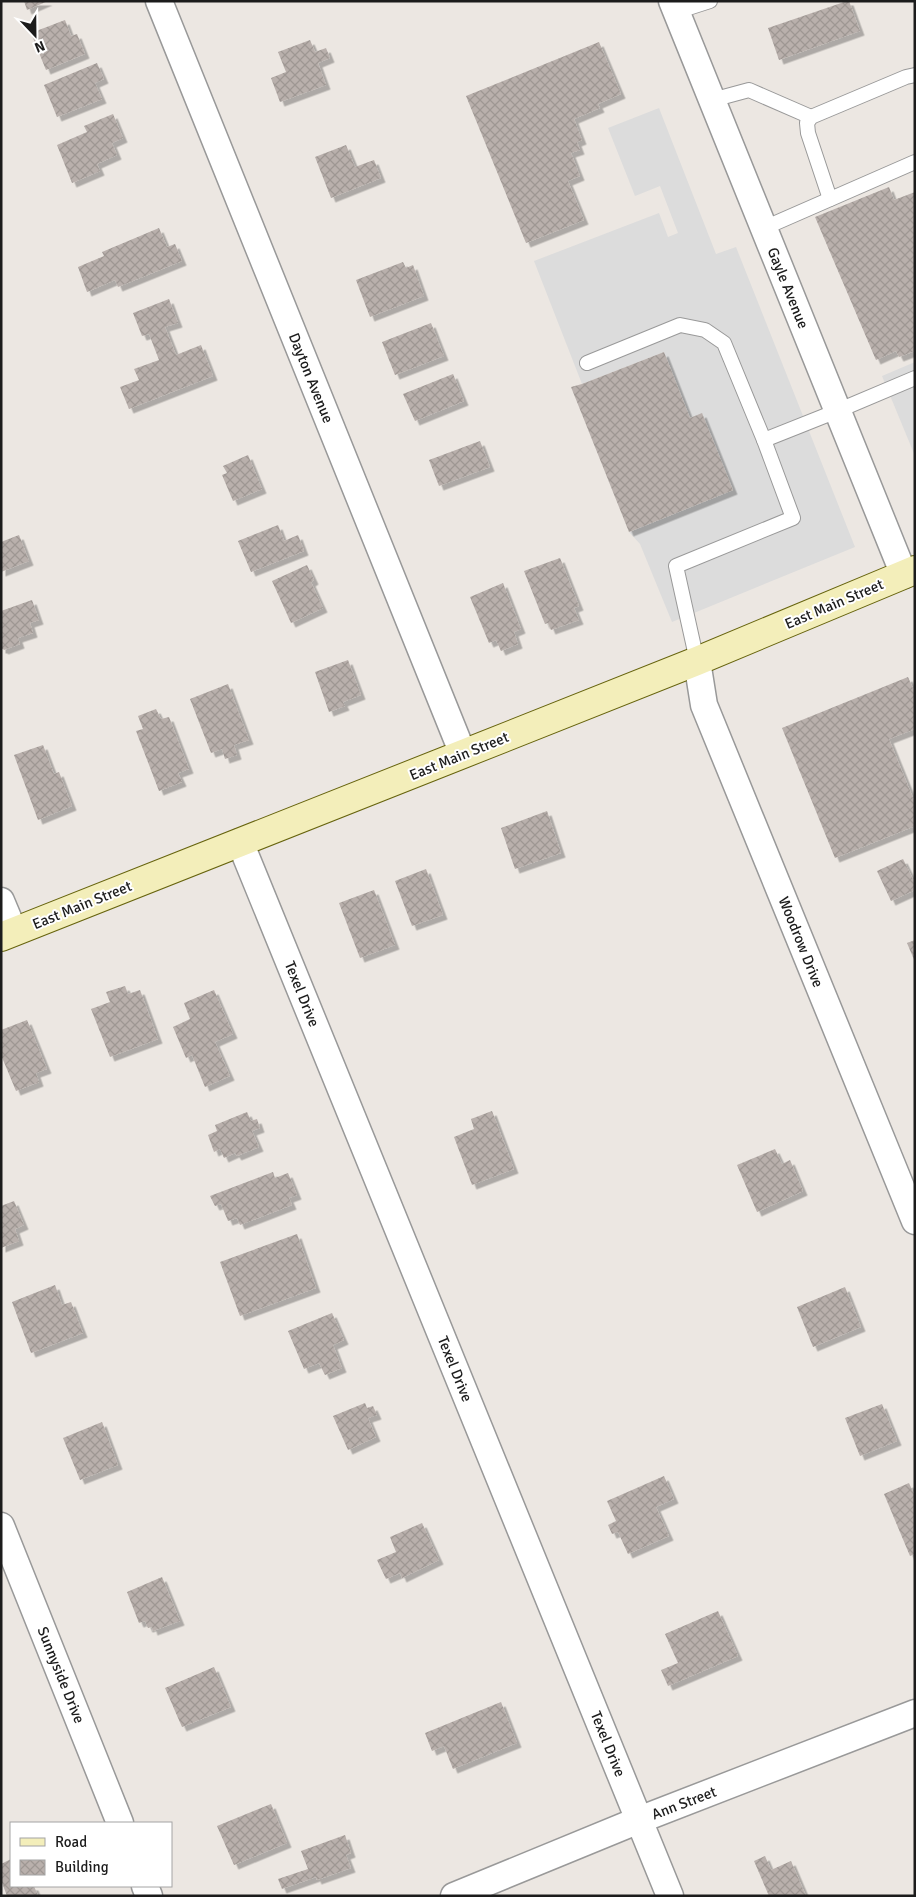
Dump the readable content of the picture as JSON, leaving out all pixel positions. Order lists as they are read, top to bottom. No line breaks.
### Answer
{"streets":{"street":["Gayle Avenue","Dayton Avenue","East Main Street","Woodrow Drive","Texel Drive","Sunnyside Drive","Ann Street"]},"crossings":[["Gayle Avenue","East Main Street"],["Dayton Avenue","East Main Street"],["East Main Street","Woodrow Drive"],["East Main Street","Texel Drive"],["Texel Drive","Ann Street"]],"legend":["Road","Building"],"north":"bottom"}
